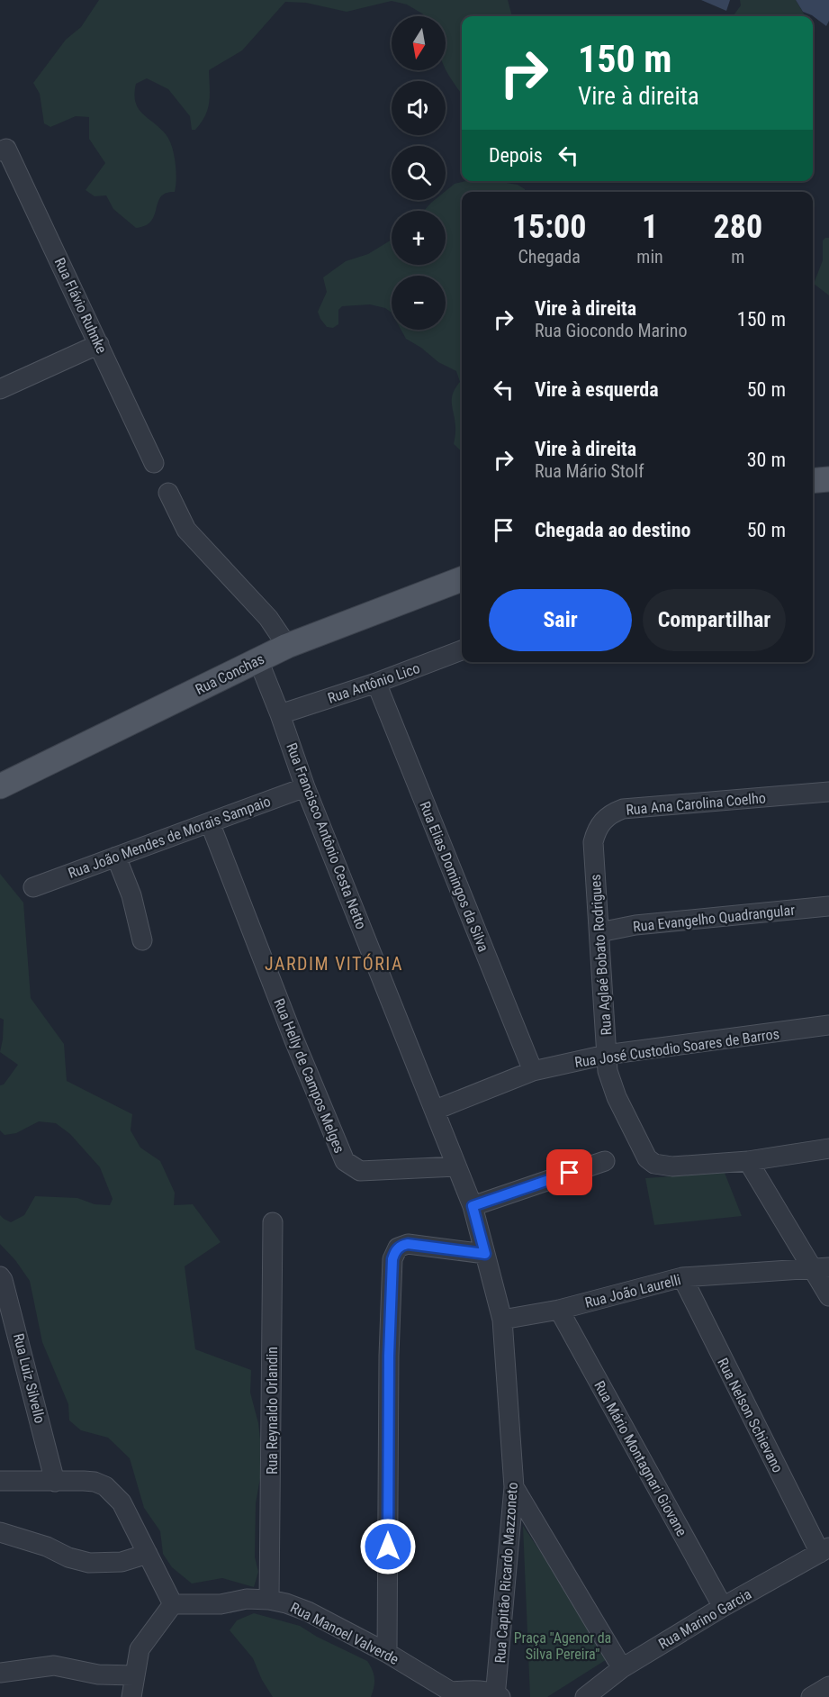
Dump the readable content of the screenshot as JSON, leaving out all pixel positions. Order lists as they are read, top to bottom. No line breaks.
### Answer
{"streets":{"main road":["Rua Conchas"],"street":["Rua Flávio Ruhnke","Rua Antônio Lico","Rua Ana Carolina Coelho","Rua Francisco Antônio Cesta Netto","Rua João Mendes de Morais Sampaio","Rua Elias Domingos da Silva","Rua Evangelho Quadrangular","Rua Aglaé Bobato Rodrigues","Rua José Custodio Soares de Barros","Rua Helly de Campos Melges","Rua João Laurelli","Rua Luiz Silvello","Rua Reynaldo Orlandin","Rua Nelson Schievano","Rua Mário Montagnari Giovane","Rua Capitão Ricardo Mazzoneto","Rua Marino Garcia","Rua Manoel Valverde"]},"crossings":[["Rua Conchas","Rua Francisco Antônio Cesta Netto"],["Rua Antônio Lico","Rua Francisco Antônio Cesta Netto"],["Rua Antônio Lico","Rua Elias Domingos da Silva"],["Rua Ana Carolina Coelho","Rua Aglaé Bobato Rodrigues"],["Rua Francisco Antônio Cesta Netto","Rua João Mendes de Morais Sampaio"],["Rua Francisco Antônio Cesta Netto","Rua José Custodio Soares de Barros"],["Rua Francisco Antônio Cesta Netto","Rua Helly de Campos Melges"],["Rua Francisco Antônio Cesta Netto","Rua Capitão Ricardo Mazzoneto"],["Rua João Mendes de Morais Sampaio","Rua Helly de Campos Melges"],["Rua Elias Domingos da Silva","Rua José Custodio Soares de Barros"],["Rua Evangelho Quadrangular","Rua Aglaé Bobato Rodrigues"],["Rua Aglaé Bobato Rodrigues","Rua José Custodio Soares de Barros"],["Rua João Laurelli","Rua Nelson Schievano"],["Rua João Laurelli","Rua Mário Montagnari Giovane"],["Rua João Laurelli","Rua Capitão Ricardo Mazzoneto"],["Rua Reynaldo Orlandin","Rua Manoel Valverde"],["Rua Nelson Schievano","Rua Marino Garcia"],["Rua Mário Montagnari Giovane","Rua Marino Garcia"],["Rua Capitão Ricardo Mazzoneto","Rua Manoel Valverde"]],"districts":["JARDIM VITÓRIA"],"parks":["Praça \"Agenor da Silva Pereira\""],"north":"bottom","page":{"map_buttons":["+","−"],"turn":["150 m","Vire à direita"],"then":"Depois","eta":["15:00","Chegada","1","min","280","m"],"list":[{"name":"Vire à direita","note":"Rua Giocondo Marino","value":"150 m"},{"name":"Vire à esquerda","value":"50 m"},{"name":"Vire à direita","note":"Rua Mário Stolf","value":"30 m"},{"name":"Chegada ao destino","value":"50 m"}],"buttons":["Sair","Compartilhar"]}}
